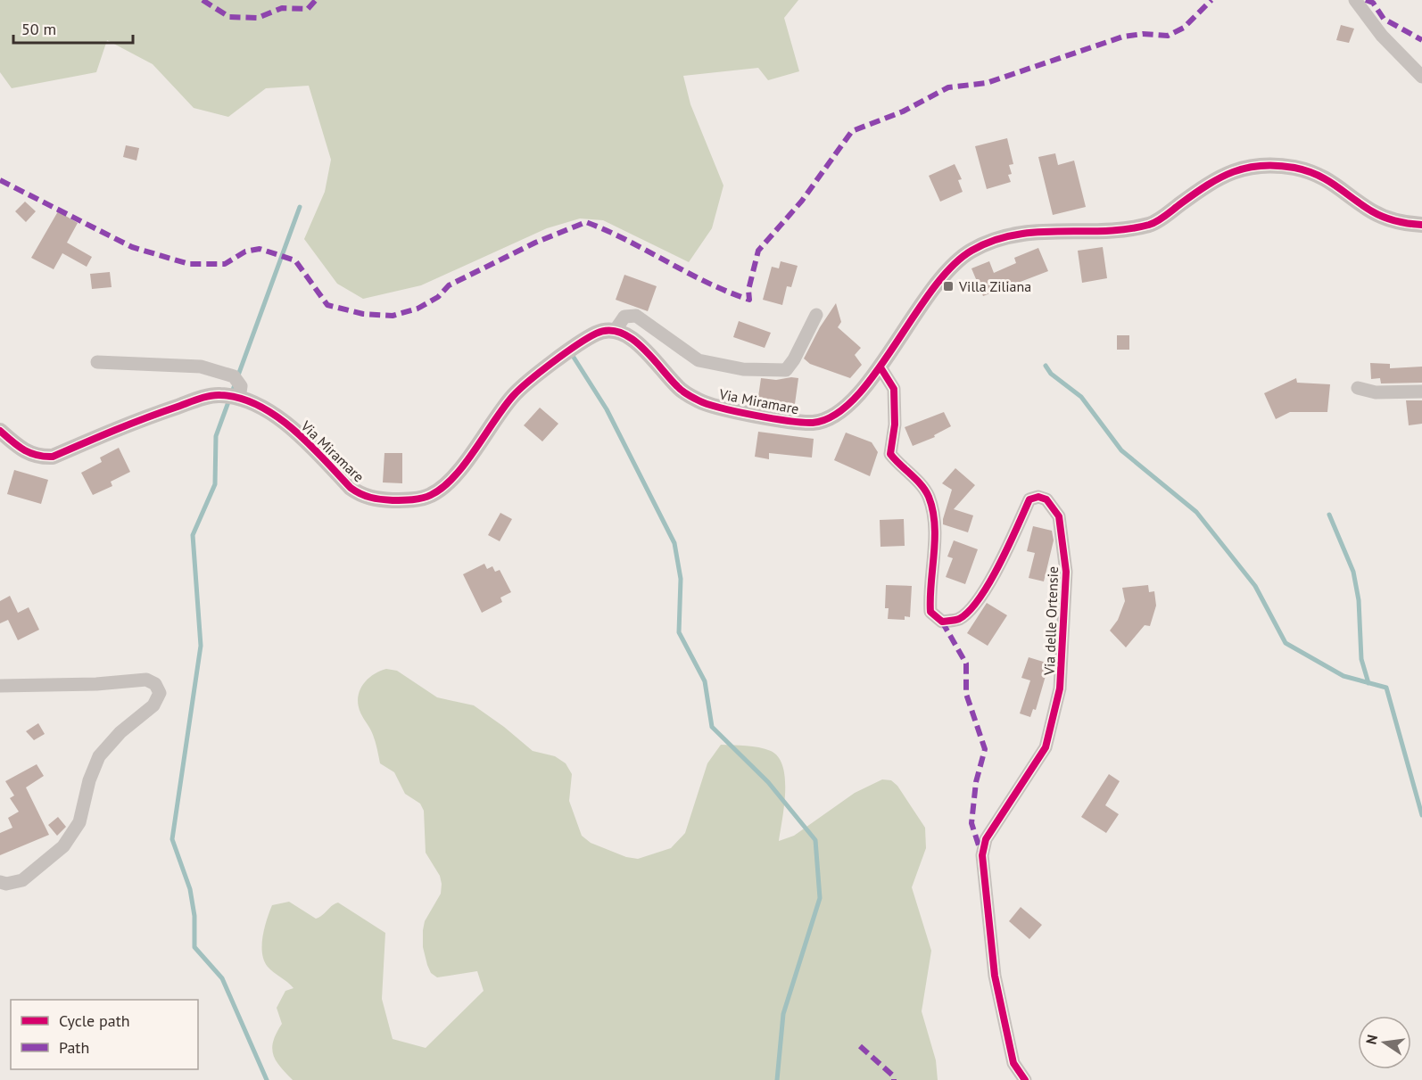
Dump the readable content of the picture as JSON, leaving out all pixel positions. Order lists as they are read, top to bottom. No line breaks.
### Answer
{"streets":{"street":["Via Miramare","Via delle Ortensie"]},"crossings":[["Via Miramare","Via delle Ortensie"]],"places":{"transit":["Villa Ziliana"]},"legend":["Cycle path","Path"],"scale_bar":"50 m","north":"left"}
